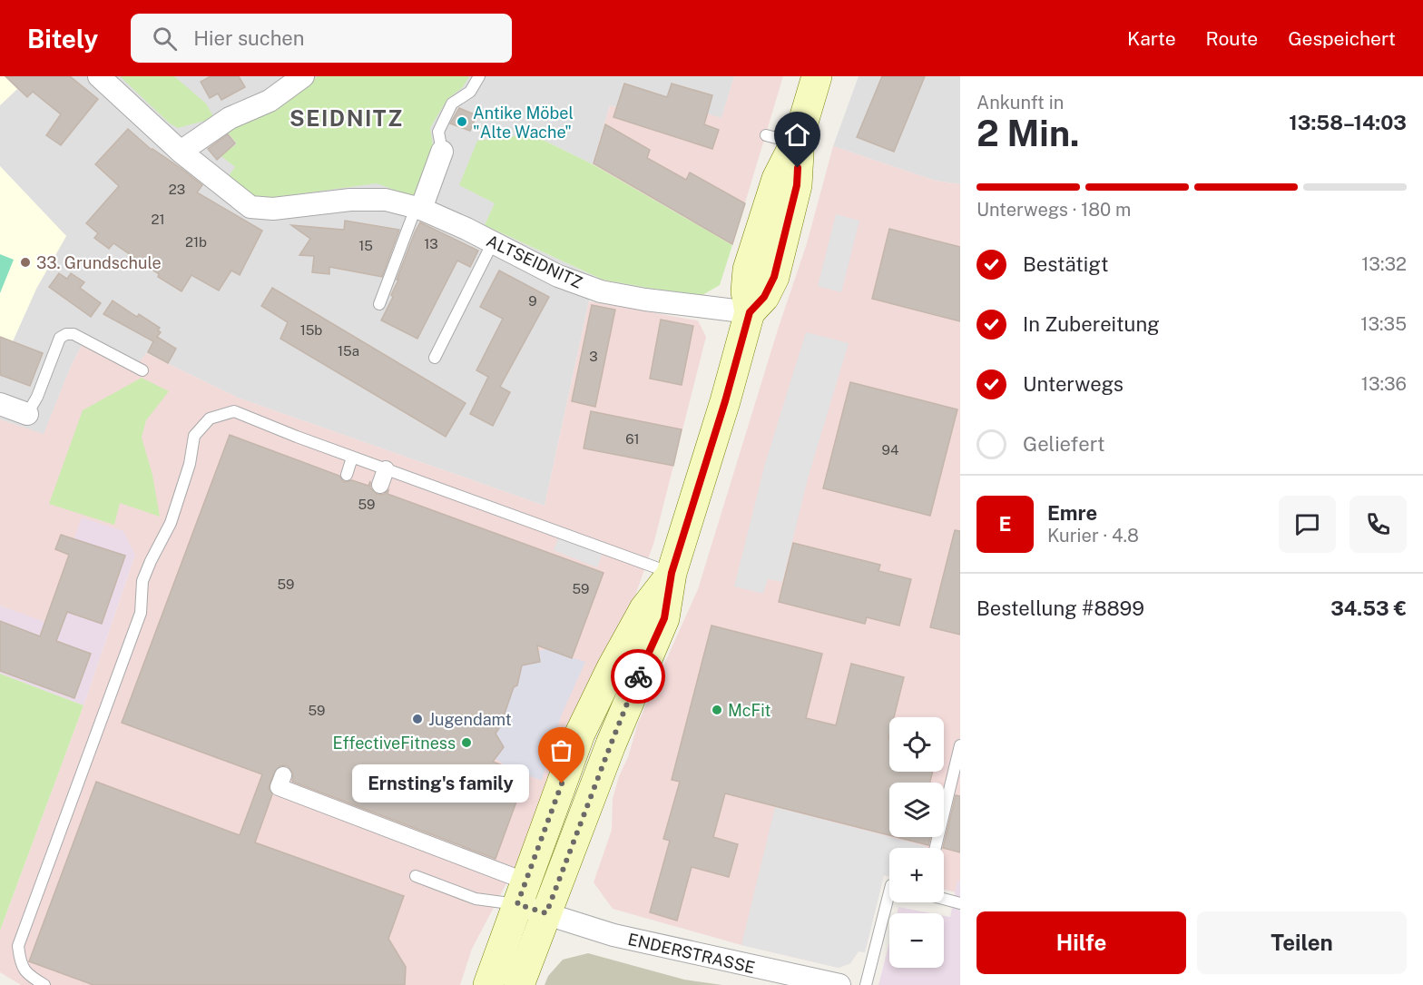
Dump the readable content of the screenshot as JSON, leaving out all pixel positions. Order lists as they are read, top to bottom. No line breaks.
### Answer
{"streets":{"street":["ALTSEIDNITZ","ENDERSTRASSE"]},"districts":["SEIDNITZ"],"places":["Antike Möbel \"Alte Wache\"","33. Grundschule","McFit","Jugendamt","EffectiveFitness","Ernsting's family"],"house_numbers":["23","21","21b","13","15","9","15b","15a","3","61","94","59","59","59","59"],"page":{"header":"Bitely","search":"Hier suchen","nav":["Karte","Route","Gespeichert"],"heading":["2 Min.","Ankunft in","13:58–14:03"],"panel":["Emre","Kurier · 4.8","Bestellung #8899","34.53 €"],"bar":"Unterwegs · 180 m","list":[["Bestätigt","13:32"],["In Zubereitung","13:35"],["Unterwegs","13:36"],"Geliefert"],"round":"E","map_buttons":["+","−"],"bubble":"Ernsting's family","buttons":["Hilfe","Teilen"]}}
